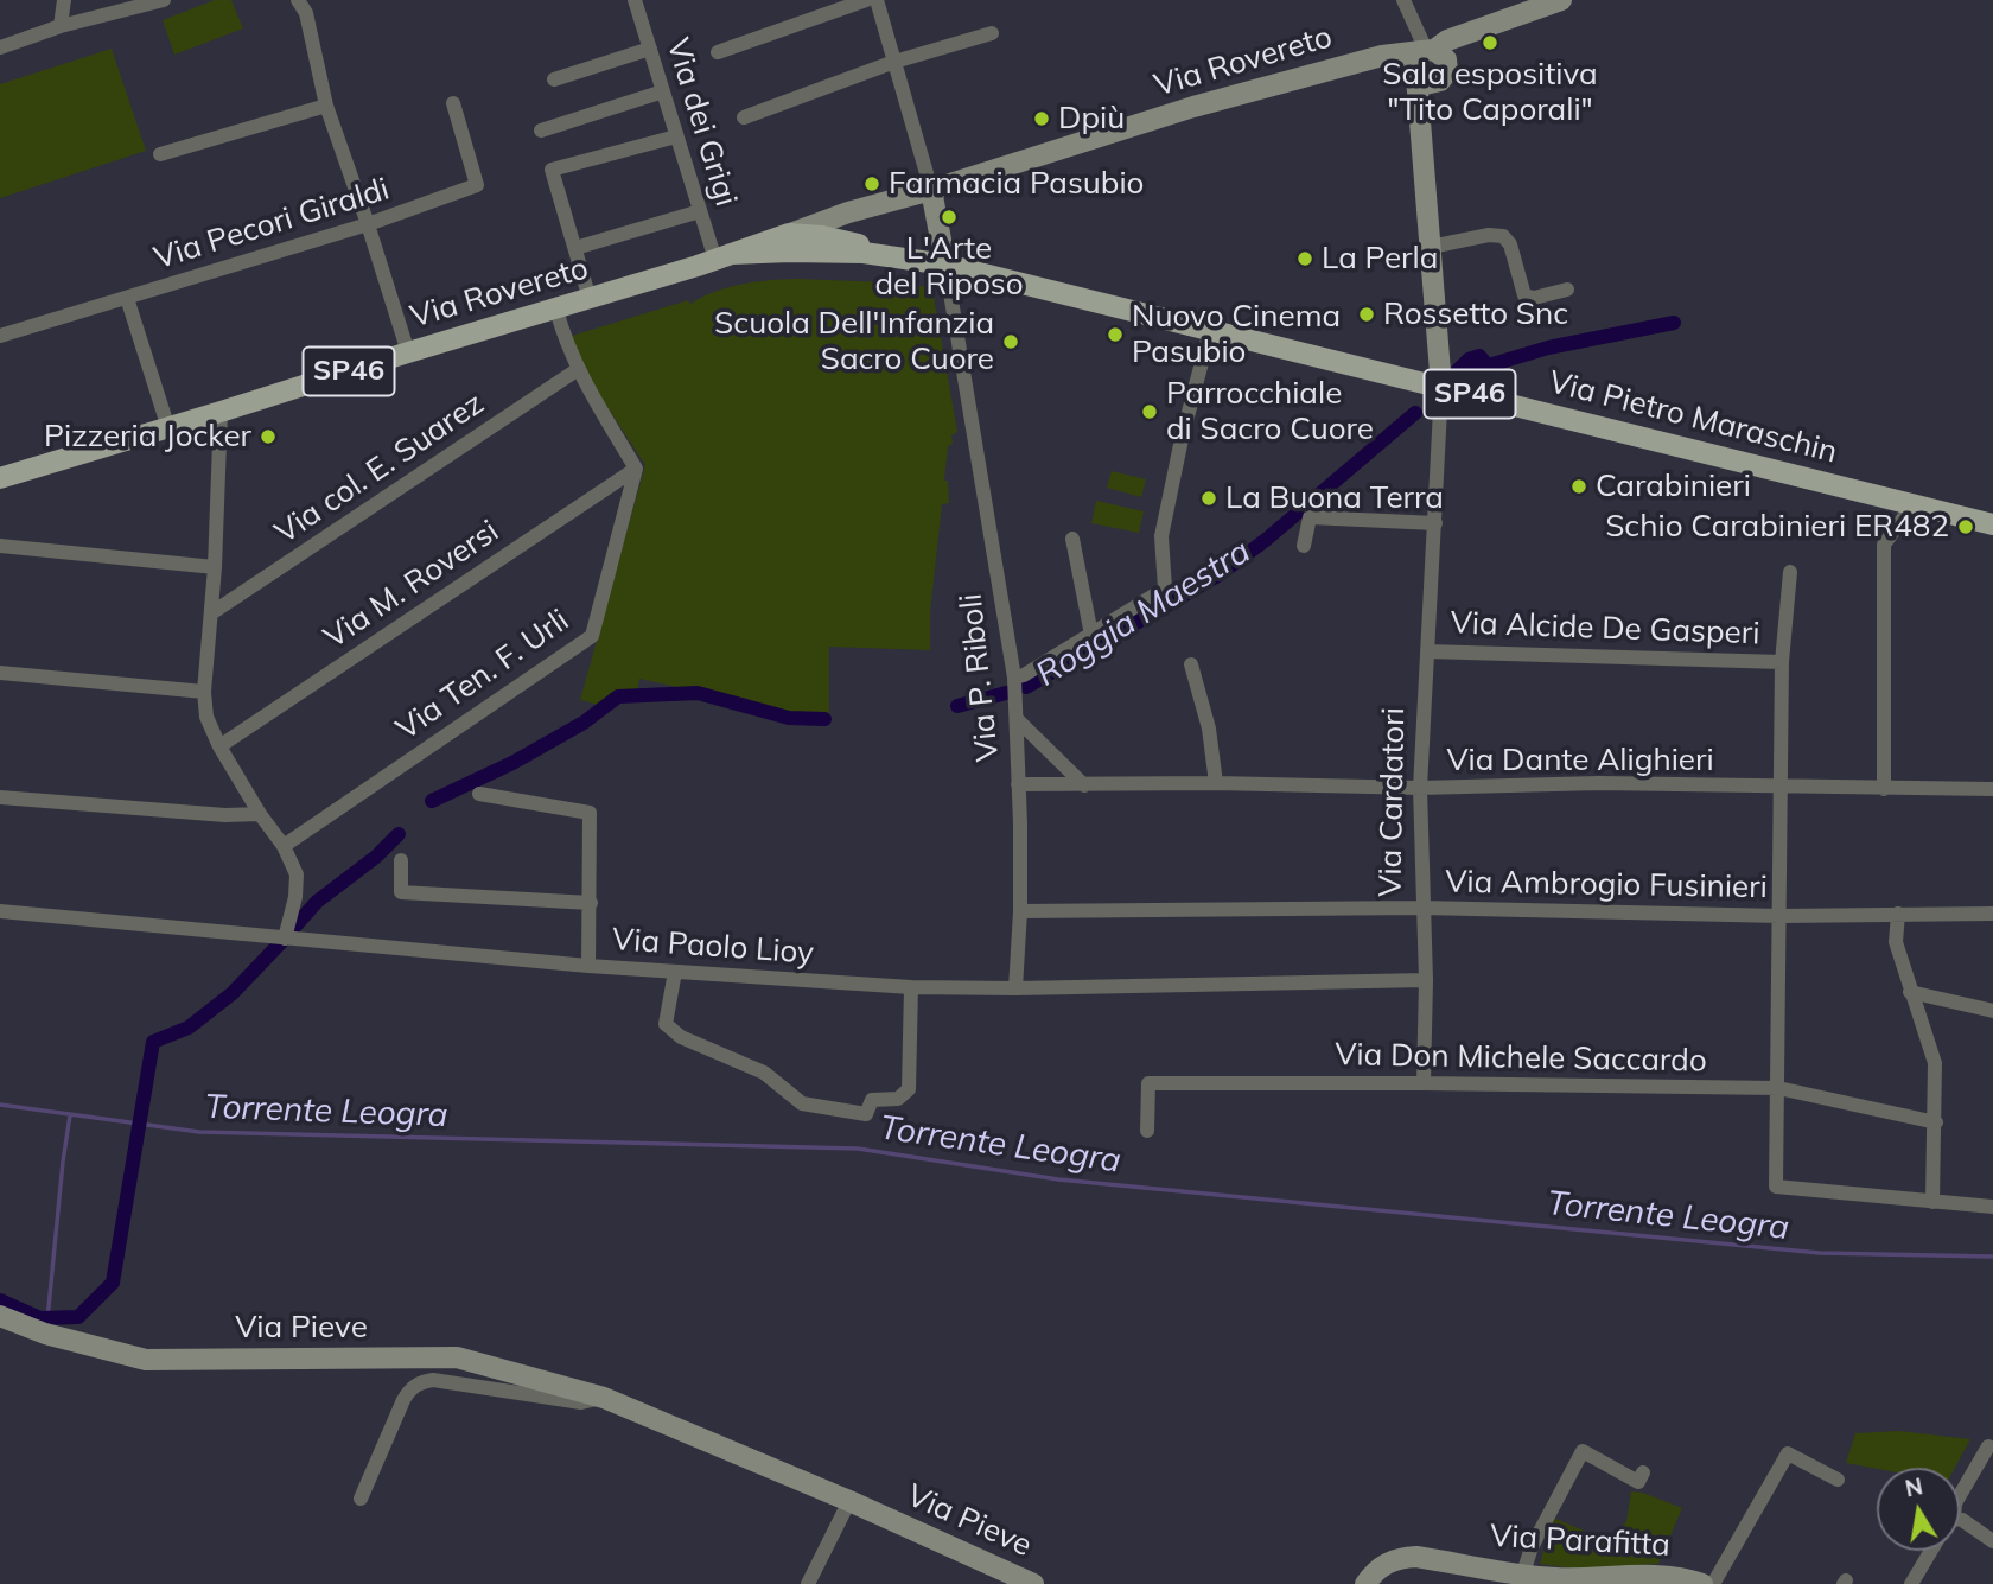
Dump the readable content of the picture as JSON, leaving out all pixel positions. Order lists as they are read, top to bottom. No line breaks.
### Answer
{"streets":{"main road":["Via Rovereto","SP46","Via Pietro Maraschin"],"street":["Via dei Grigi","Via Pecori Giraldi","Via col. E. Suarez","Via M. Roversi","Via Alcide De Gasperi","Via Ten. F. Urli","Via P. Riboli","Via Dante Alighieri","Via Cardatori","Via Ambrogio Fusinieri","Via Paolo Lioy","Via Don Michele Saccardo","Via Pieve","Via Parafitta"]},"crossings":[["Via Rovereto","Via dei Grigi"],["Via Rovereto","Via Pietro Maraschin"],["Via Rovereto","Via Cardatori"],["Via Pietro Maraschin","Via P. Riboli"],["Via Pietro Maraschin","Via Cardatori"],["Via M. Roversi","Via Ten. F. Urli"],["Via Alcide De Gasperi","Via Cardatori"],["Via P. Riboli","Via Dante Alighieri"],["Via P. Riboli","Via Ambrogio Fusinieri"],["Via P. Riboli","Via Paolo Lioy"],["Via Dante Alighieri","Via Cardatori"],["Via Cardatori","Via Ambrogio Fusinieri"],["Via Cardatori","Via Paolo Lioy"],["Via Cardatori","Via Don Michele Saccardo"]],"water":["Roggia Maestra","Torrente Leogra"],"places":["Sala espositiva \"Tito Caporali\"","Dpiù","Farmacia Pasubio","L'Arte del Riposo","La Perla","Rossetto Snc","Nuovo Cinema Pasubio","Scuola Dell'Infanzia Sacro Cuore","Parrocchiale di Sacro Cuore","Pizzeria Jocker","Carabinieri","La Buona Terra","Schio Carabinieri ER482"],"north":"top"}
